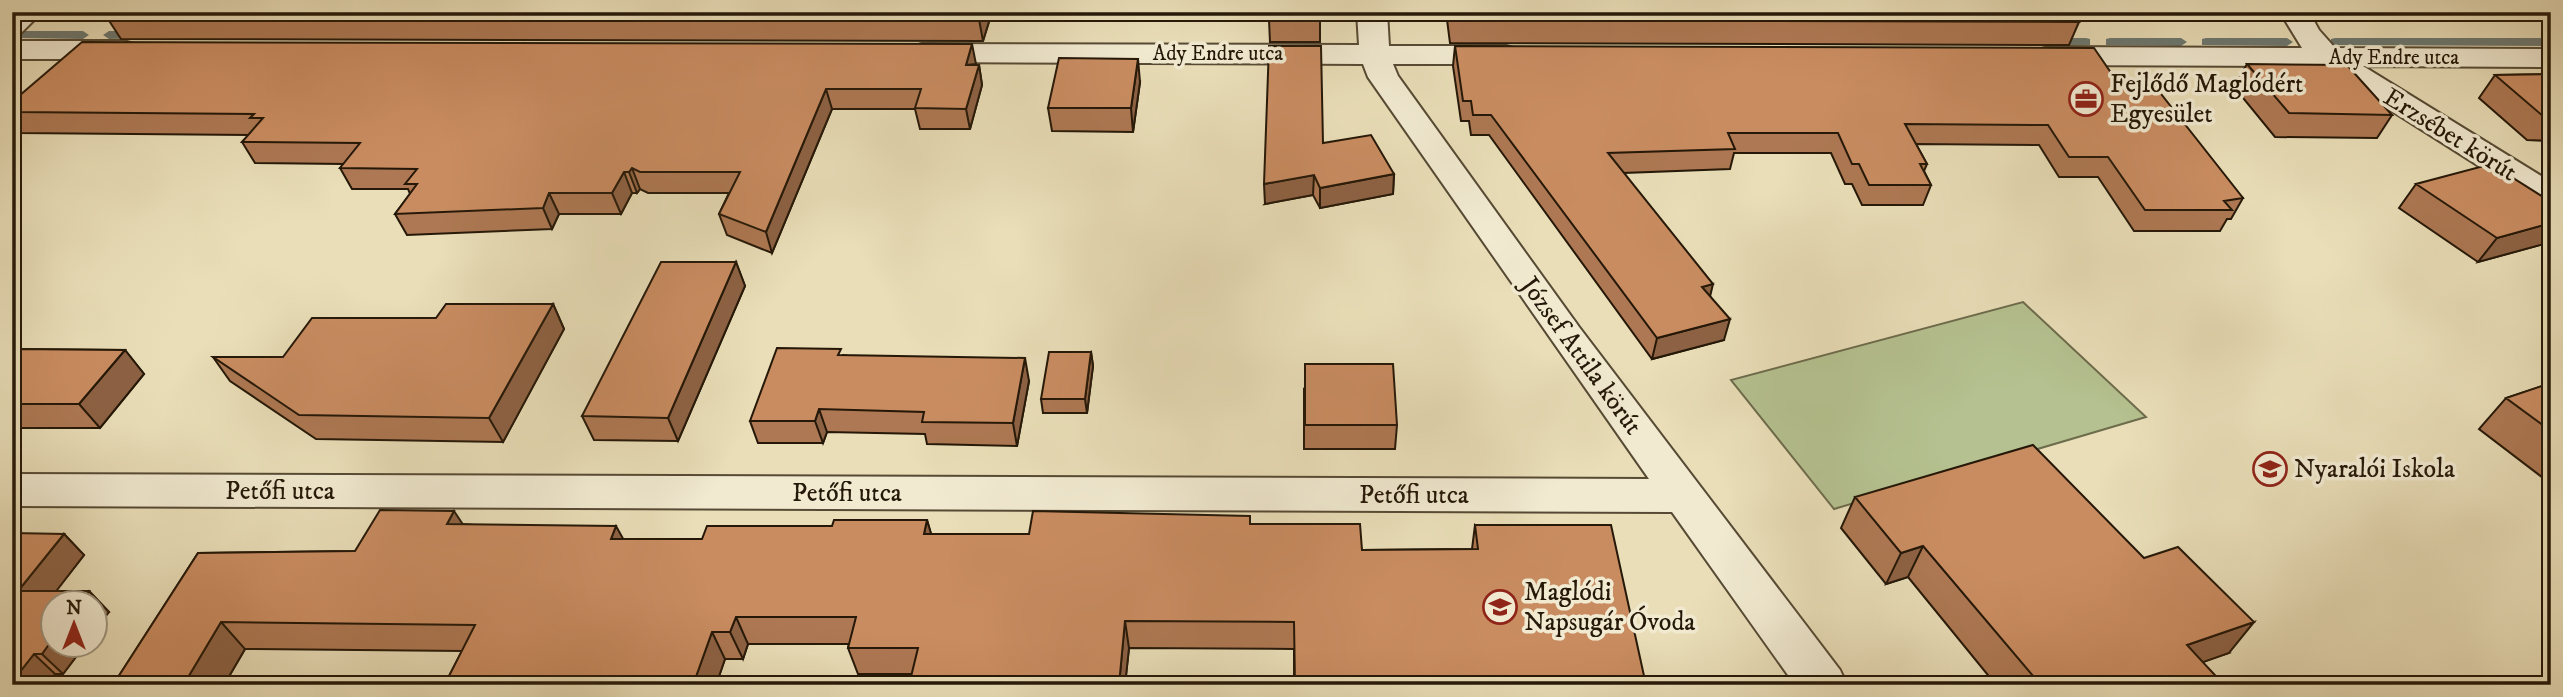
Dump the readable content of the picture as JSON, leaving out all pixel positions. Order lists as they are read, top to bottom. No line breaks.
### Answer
{"streets":{"street":["Ady Endre utca","Erzsébet körút","József Attila körút","Petőfi utca"]},"crossings":[["Ady Endre utca","Erzsébet körút"],["Ady Endre utca","József Attila körút"],["József Attila körút","Petőfi utca"]],"places":{"office":["Fejlődő Maglódért Egyesület"],"school or university":["Nyaralói Iskola","Maglódi Napsugár Óvoda"]},"north":"top"}
